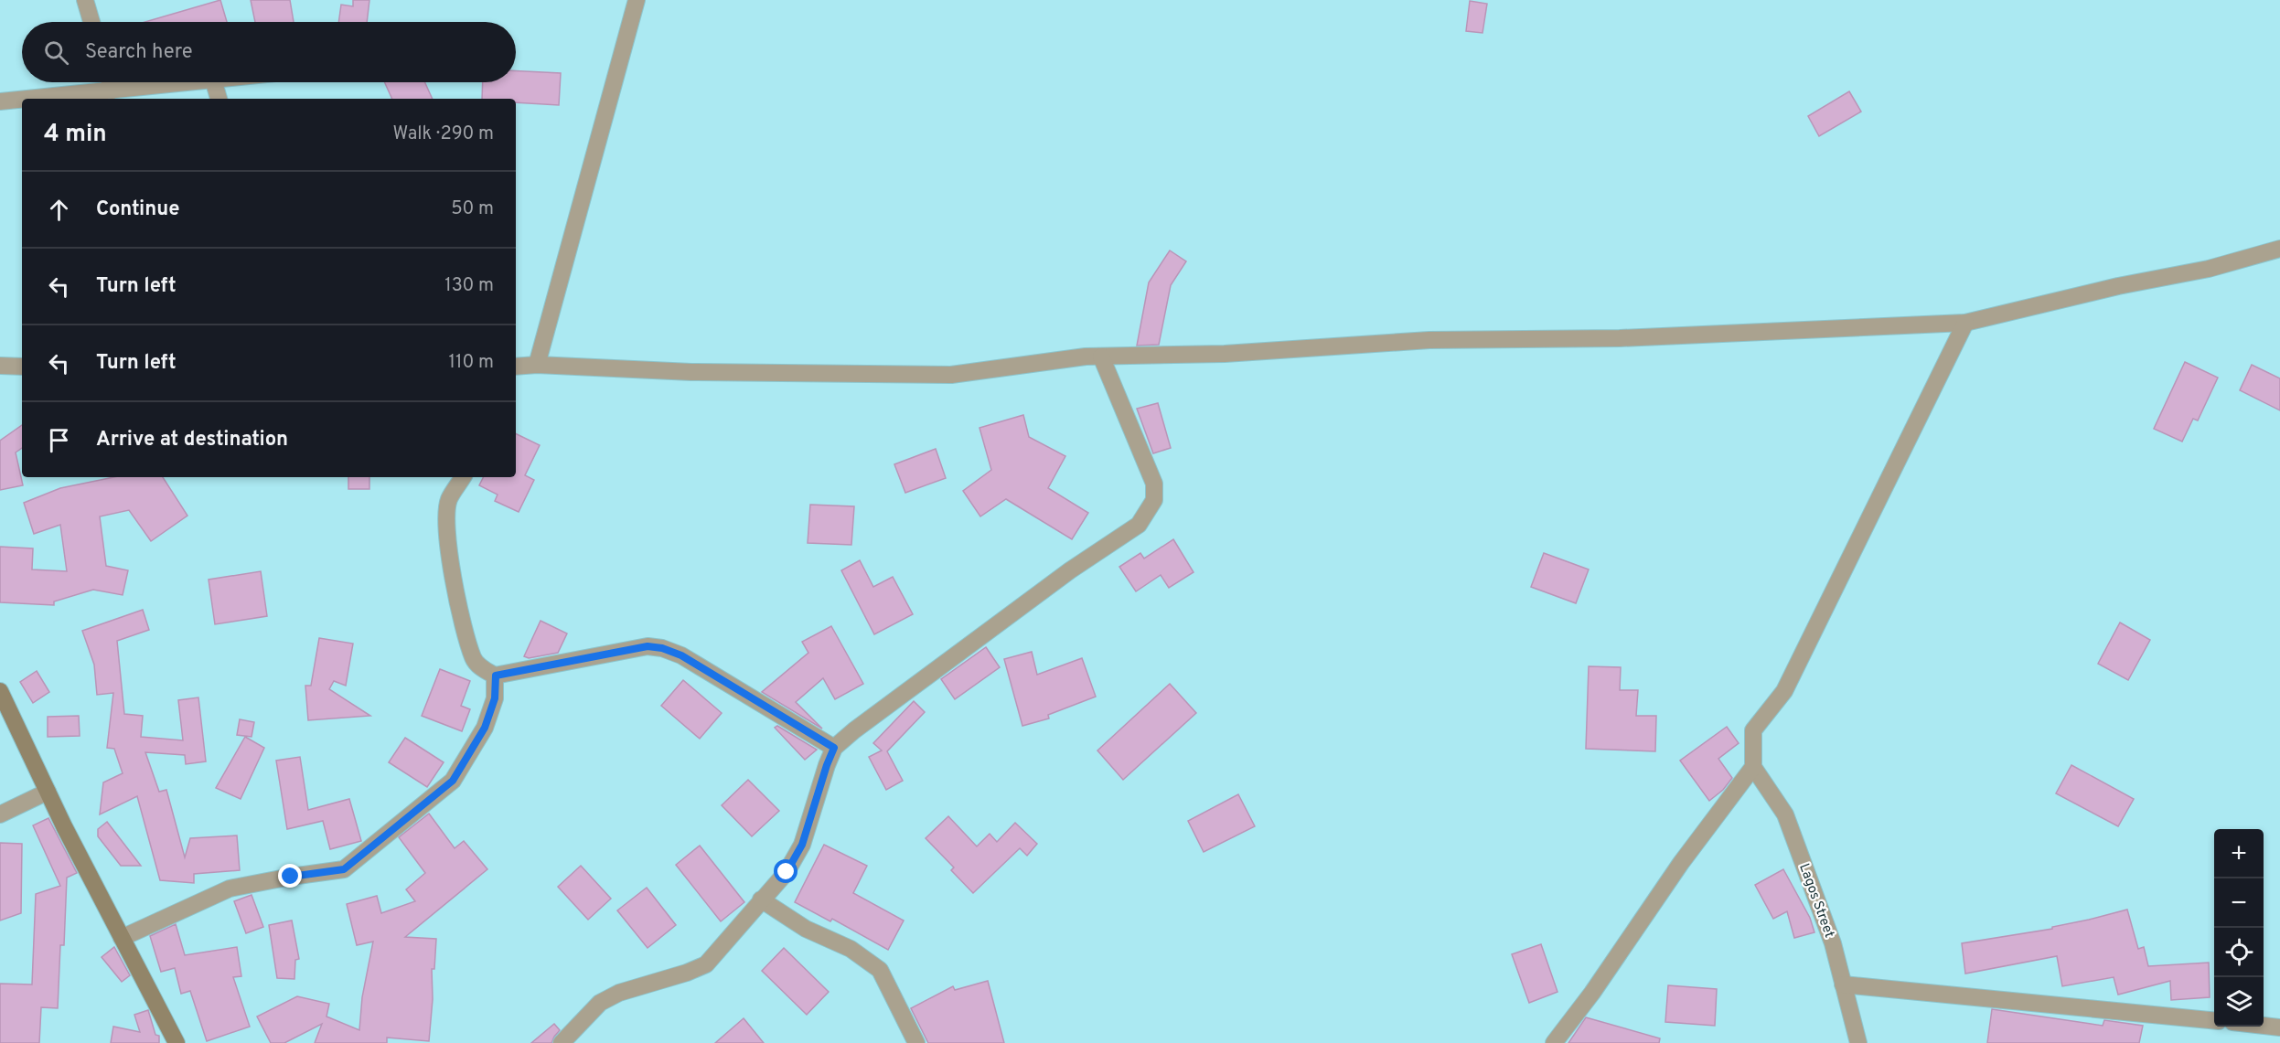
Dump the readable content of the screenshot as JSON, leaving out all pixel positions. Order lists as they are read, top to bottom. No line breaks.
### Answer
{"streets":{"street":["Lagos Street"]},"page":{"search":"Search here","heading":["4 min","Walk · 290 m"],"list":[["Continue","50 m"],["Turn left","130 m"],["Turn left","110 m"],"Arrive at destination"],"map_buttons":["+","−"]}}
